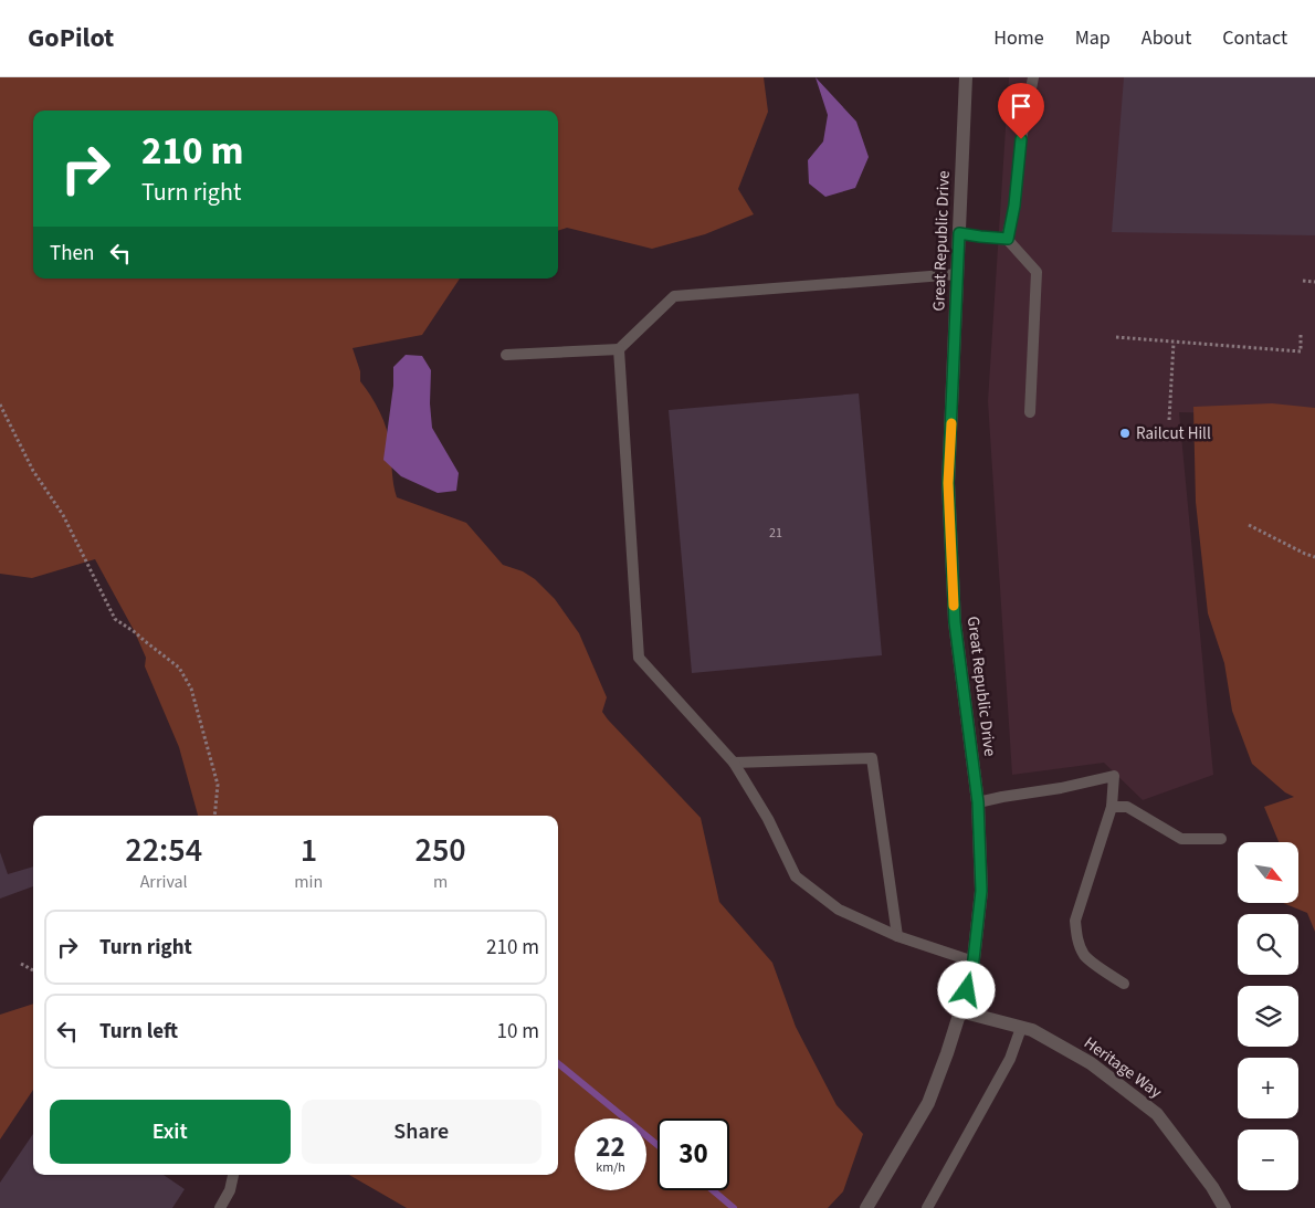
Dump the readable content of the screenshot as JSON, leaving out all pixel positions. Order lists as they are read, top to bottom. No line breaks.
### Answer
{"streets":{"street":["Great Republic Drive","Heritage Way"]},"crossings":[["Great Republic Drive","Heritage Way"]],"places":["Railcut Hill"],"house_numbers":["21"],"north":"bottom right","page":{"header":"GoPilot","nav":["Home","Map","About","Contact"],"turn":["210 m","Turn right"],"then":"Then","eta":["22:54","Arrival","1","min","250","m"],"map_buttons":["+","−"],"list":[{"name":"Turn right","value":"210 m"},{"name":"Turn left","value":"10 m"}],"buttons":["Exit","Share"],"speed":"22 km/h","limit":"30"}}
